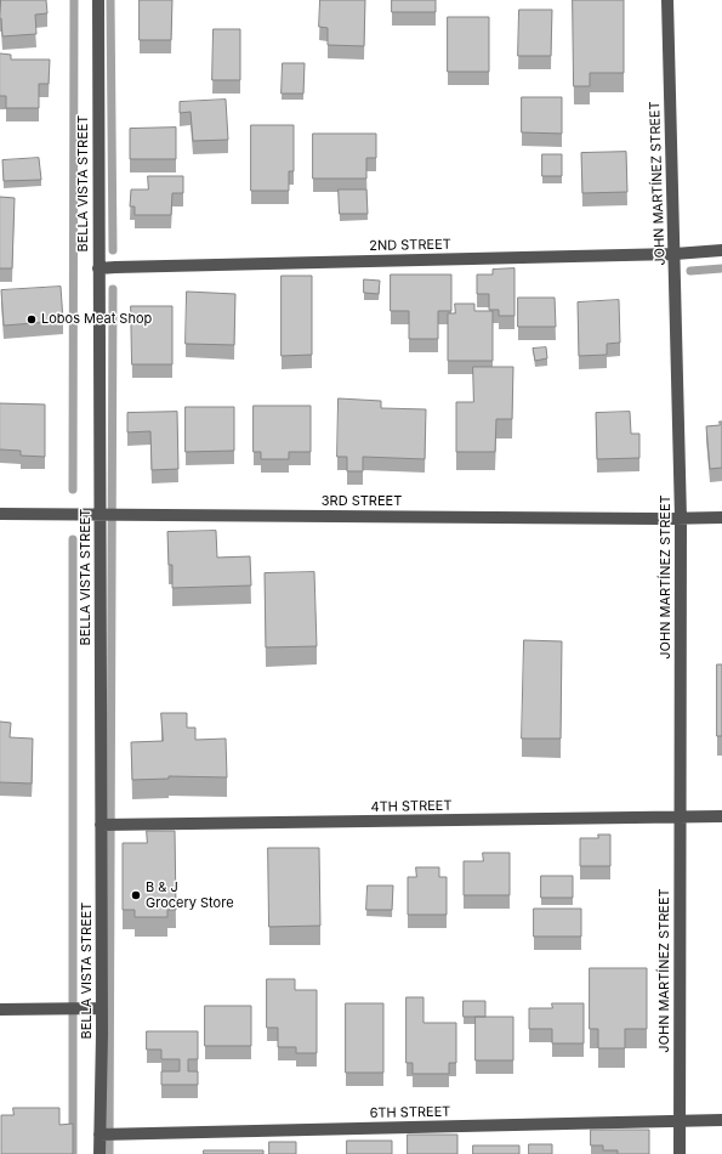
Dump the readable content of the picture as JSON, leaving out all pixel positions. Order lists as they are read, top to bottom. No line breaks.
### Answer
{"streets":{"street":["BELLA VISTA STREET","JOHN MARTÍNEZ STREET","2ND STREET","3RD STREET","4TH STREET","6TH STREET"]},"crossings":[["BELLA VISTA STREET","2ND STREET"],["BELLA VISTA STREET","3RD STREET"],["BELLA VISTA STREET","4TH STREET"],["BELLA VISTA STREET","6TH STREET"],["JOHN MARTÍNEZ STREET","2ND STREET"],["JOHN MARTÍNEZ STREET","3RD STREET"],["JOHN MARTÍNEZ STREET","4TH STREET"],["JOHN MARTÍNEZ STREET","6TH STREET"]],"places":["Lobos Meat Shop","B & J Grocery Store"]}
